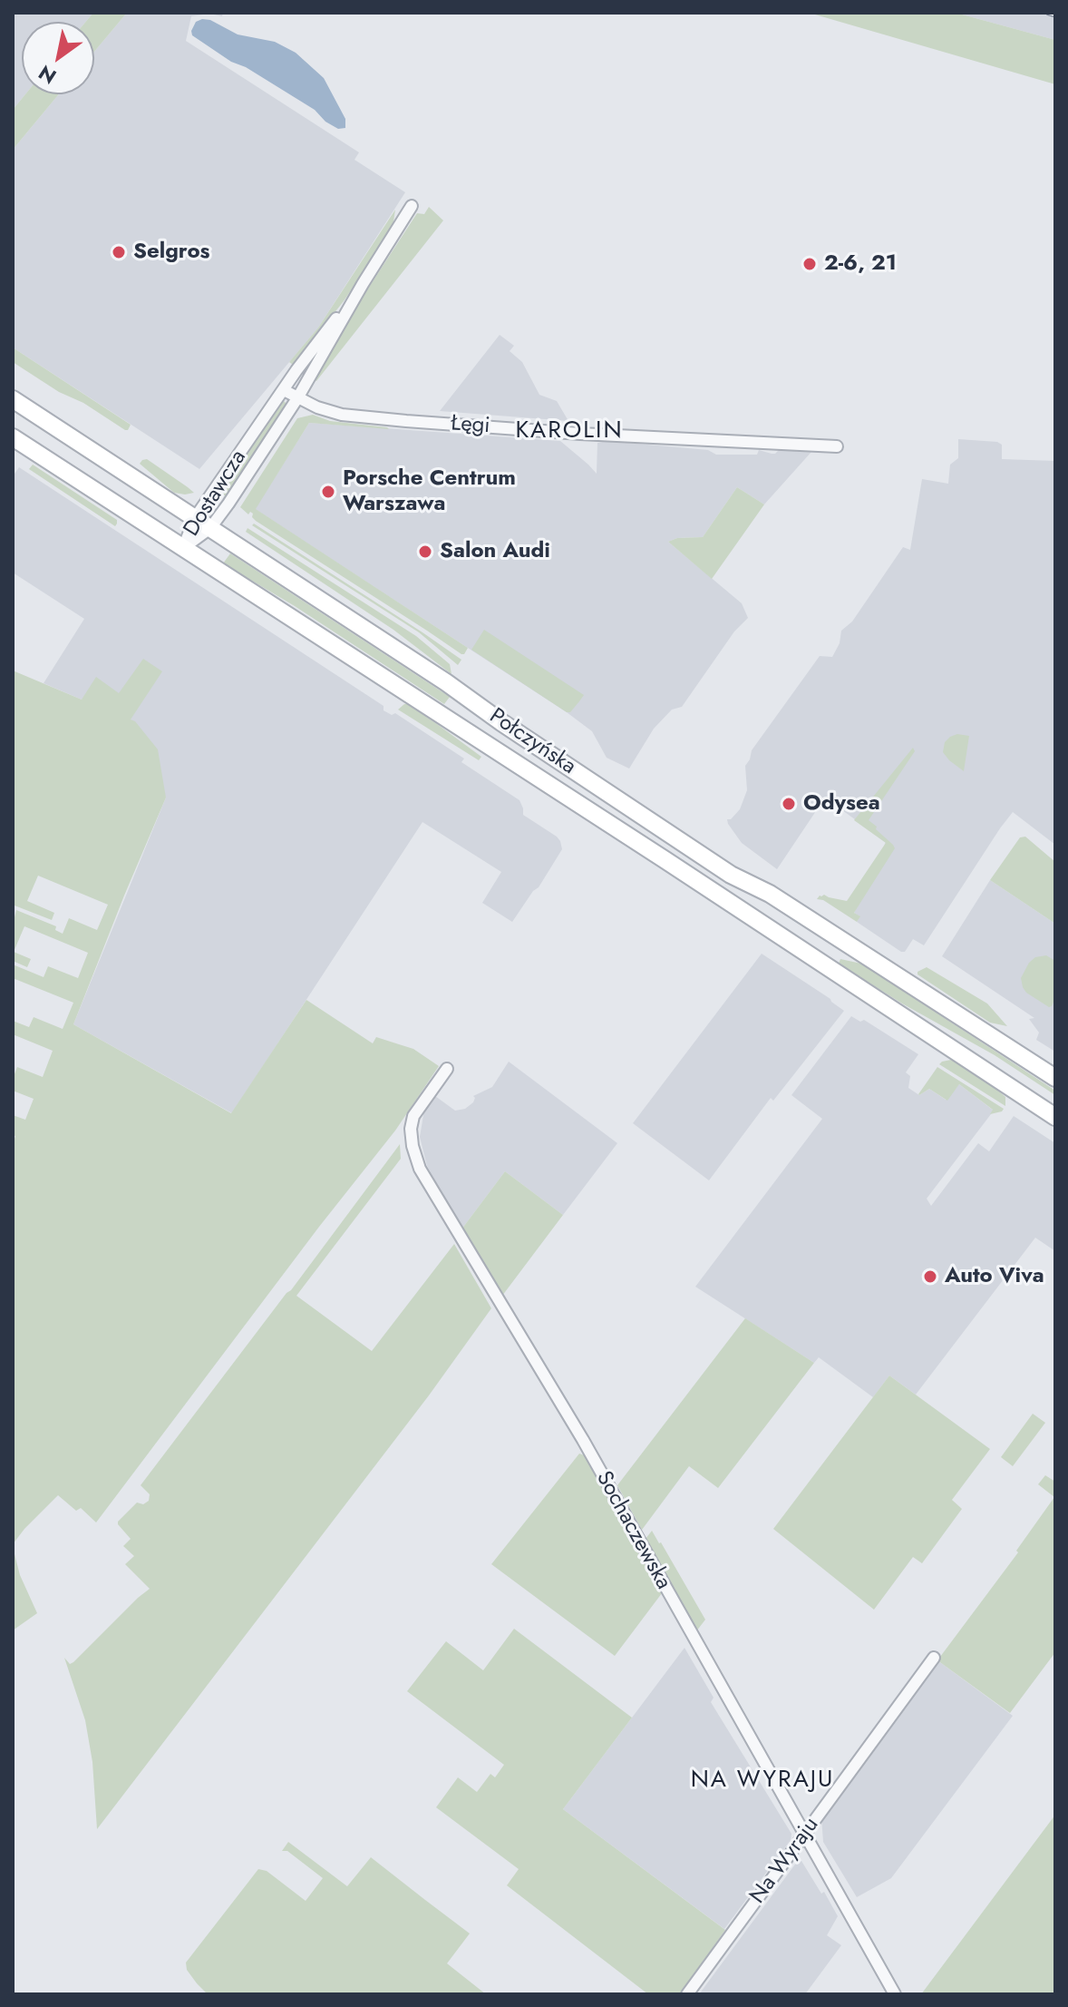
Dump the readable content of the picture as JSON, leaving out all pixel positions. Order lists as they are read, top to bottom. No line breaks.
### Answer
{"streets":{"main road":["Połczyńska"],"street":["Łęgi","Dostawcza","Sochaczewska","Na Wyraju"]},"crossings":[["Łęgi","Dostawcza"],["Dostawcza","Połczyńska"],["Sochaczewska","Na Wyraju"]],"districts":["KAROLIN","NA WYRAJU"],"places":["Selgros","2-6, 21","Porsche Centrum Warszawa","Salon Audi","Odysea","Auto Viva"],"north":"bottom left"}
